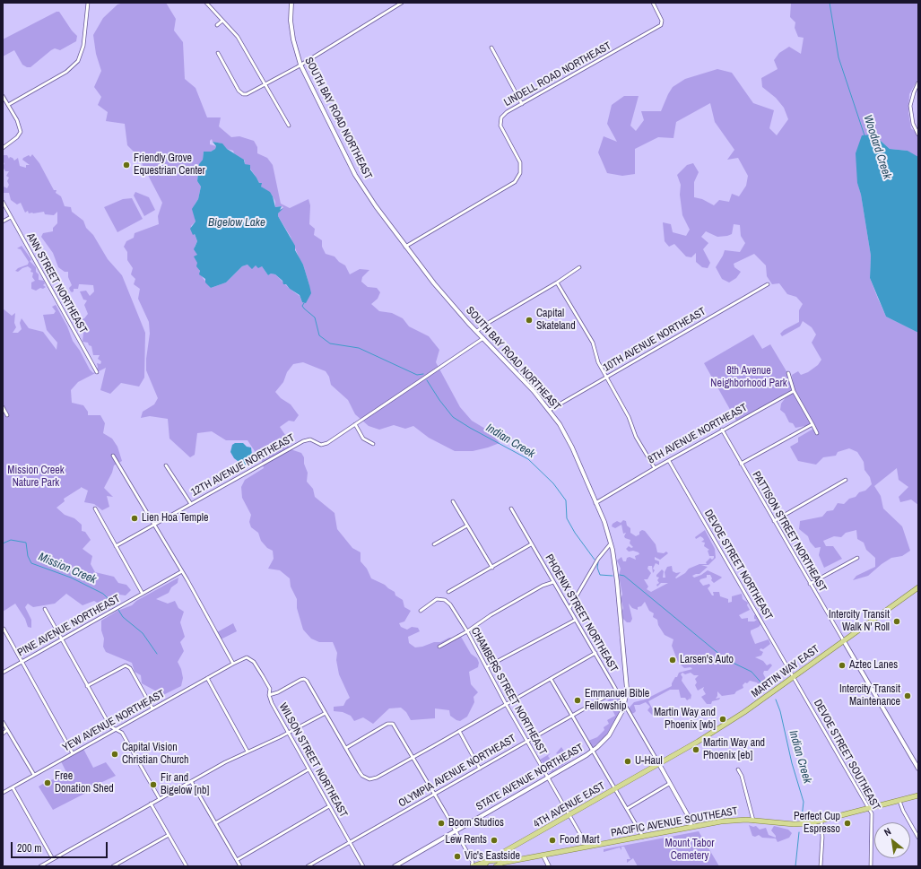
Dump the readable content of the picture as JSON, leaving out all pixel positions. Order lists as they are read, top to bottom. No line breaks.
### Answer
{"streets":{"main road":["MARTIN WAY EAST","4TH AVENUE EAST","PACIFIC AVENUE SOUTHEAST"],"street":["LINDELL ROAD NORTHEAST","SOUTH BAY ROAD NORTHEAST","ANN STREET NORTHEAST","10TH AVENUE NORTHEAST","8TH AVENUE NORTHEAST","12TH AVENUE NORTHEAST","PATTISON STREET NORTHEAST","DEVOE STREET NORTHEAST","PHOENIX STREET NORTHEAST","PINE AVENUE NORTHEAST","CHAMBERS STREET NORTHEAST","YEW AVENUE NORTHEAST","DEVOE STREET SOUTHEAST","WILSON STREET NORTHEAST","OLYMPIA AVENUE NORTHEAST","STATE AVENUE NORTHEAST"]},"crossings":[["LINDELL ROAD NORTHEAST","SOUTH BAY ROAD NORTHEAST"],["SOUTH BAY ROAD NORTHEAST","10TH AVENUE NORTHEAST"],["SOUTH BAY ROAD NORTHEAST","8TH AVENUE NORTHEAST"],["SOUTH BAY ROAD NORTHEAST","12TH AVENUE NORTHEAST"],["SOUTH BAY ROAD NORTHEAST","PHOENIX STREET NORTHEAST"],["SOUTH BAY ROAD NORTHEAST","STATE AVENUE NORTHEAST"],["8TH AVENUE NORTHEAST","PATTISON STREET NORTHEAST"],["8TH AVENUE NORTHEAST","DEVOE STREET NORTHEAST"],["PATTISON STREET NORTHEAST","MARTIN WAY EAST"],["DEVOE STREET NORTHEAST","MARTIN WAY EAST"],["DEVOE STREET NORTHEAST","DEVOE STREET SOUTHEAST"],["PHOENIX STREET NORTHEAST","MARTIN WAY EAST"],["PHOENIX STREET NORTHEAST","OLYMPIA AVENUE NORTHEAST"],["PHOENIX STREET NORTHEAST","4TH AVENUE EAST"],["MARTIN WAY EAST","DEVOE STREET SOUTHEAST"],["MARTIN WAY EAST","4TH AVENUE EAST"],["CHAMBERS STREET NORTHEAST","OLYMPIA AVENUE NORTHEAST"],["CHAMBERS STREET NORTHEAST","STATE AVENUE NORTHEAST"],["CHAMBERS STREET NORTHEAST","4TH AVENUE EAST"],["CHAMBERS STREET NORTHEAST","PACIFIC AVENUE SOUTHEAST"],["YEW AVENUE NORTHEAST","WILSON STREET NORTHEAST"],["DEVOE STREET SOUTHEAST","PACIFIC AVENUE SOUTHEAST"],["WILSON STREET NORTHEAST","OLYMPIA AVENUE NORTHEAST"],["4TH AVENUE EAST","PACIFIC AVENUE SOUTHEAST"]],"water":["Woodard Creek","Bigelow Lake","Indian Creek","Mission Creek"],"parks":["8th Avenue Neighborhood Park","Mission Creek Nature Park","Mount Tabor Cemetery"],"places":["Friendly Grove Equestrian Center","Capital Skateland","Lien Hoa Temple","Intercity Transit Walk N' Roll","Larsen's Auto","Aztec Lanes","Intercity Transit Maintenance","Emmanuel Bible Fellowship","Martin Way and Phoenix [wb]","Martin Way and Phoenix [eb]","Capital Vision Christian Church","U-Haul","Free Donation Shed","Fir and Bigelow [nb]","Boom Studios","Perfect Cup Espresso","Lew Rents","Food Mart","Vic's Eastside"],"scale_bar":"200 m","north":"top left"}
